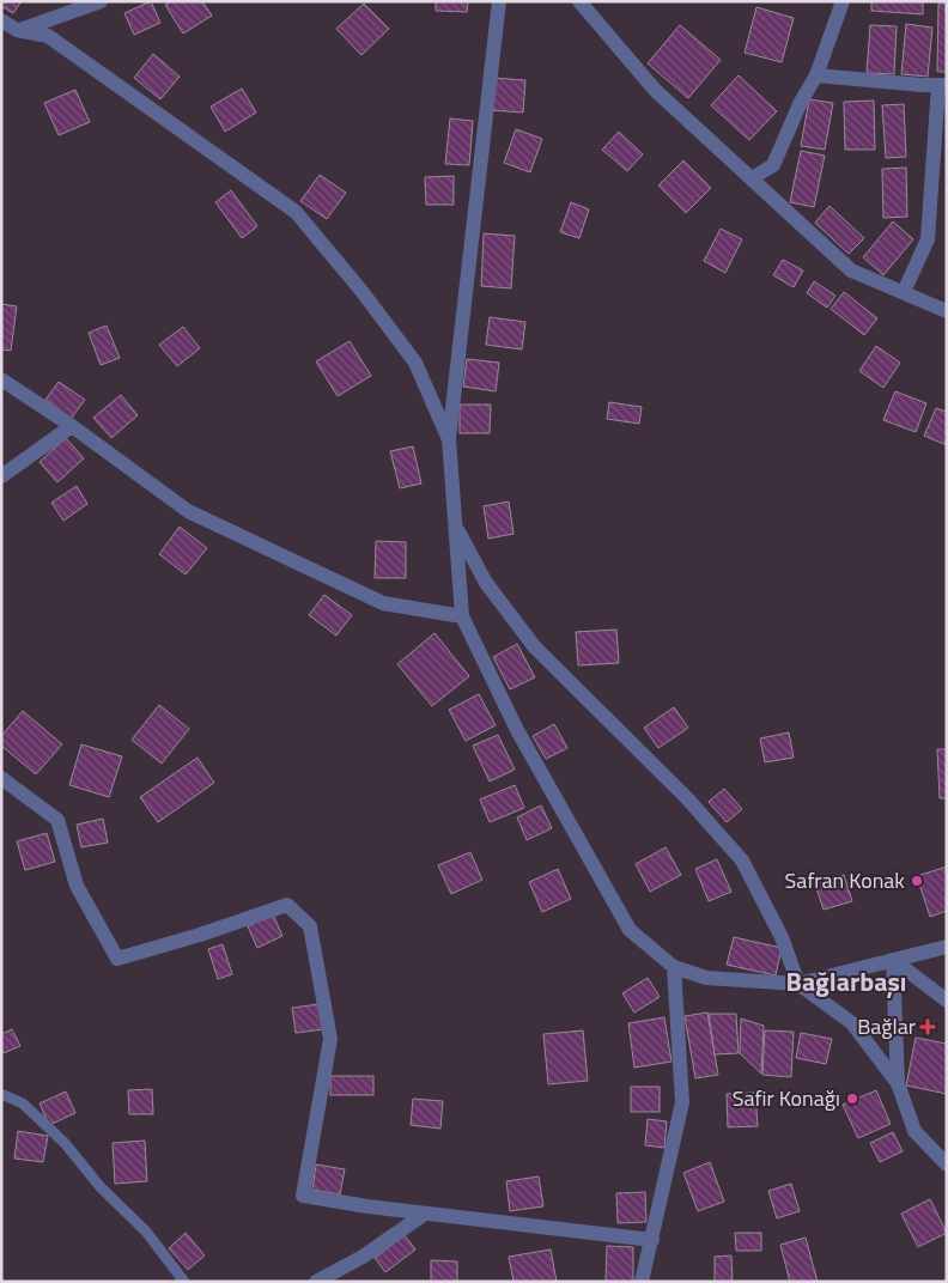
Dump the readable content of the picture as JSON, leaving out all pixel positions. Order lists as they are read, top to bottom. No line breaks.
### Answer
{"districts":["Bağlarbaşı"],"places":{"other":["Safran Konak","Safir Konağı"],"health":["Bağlar"]}}
